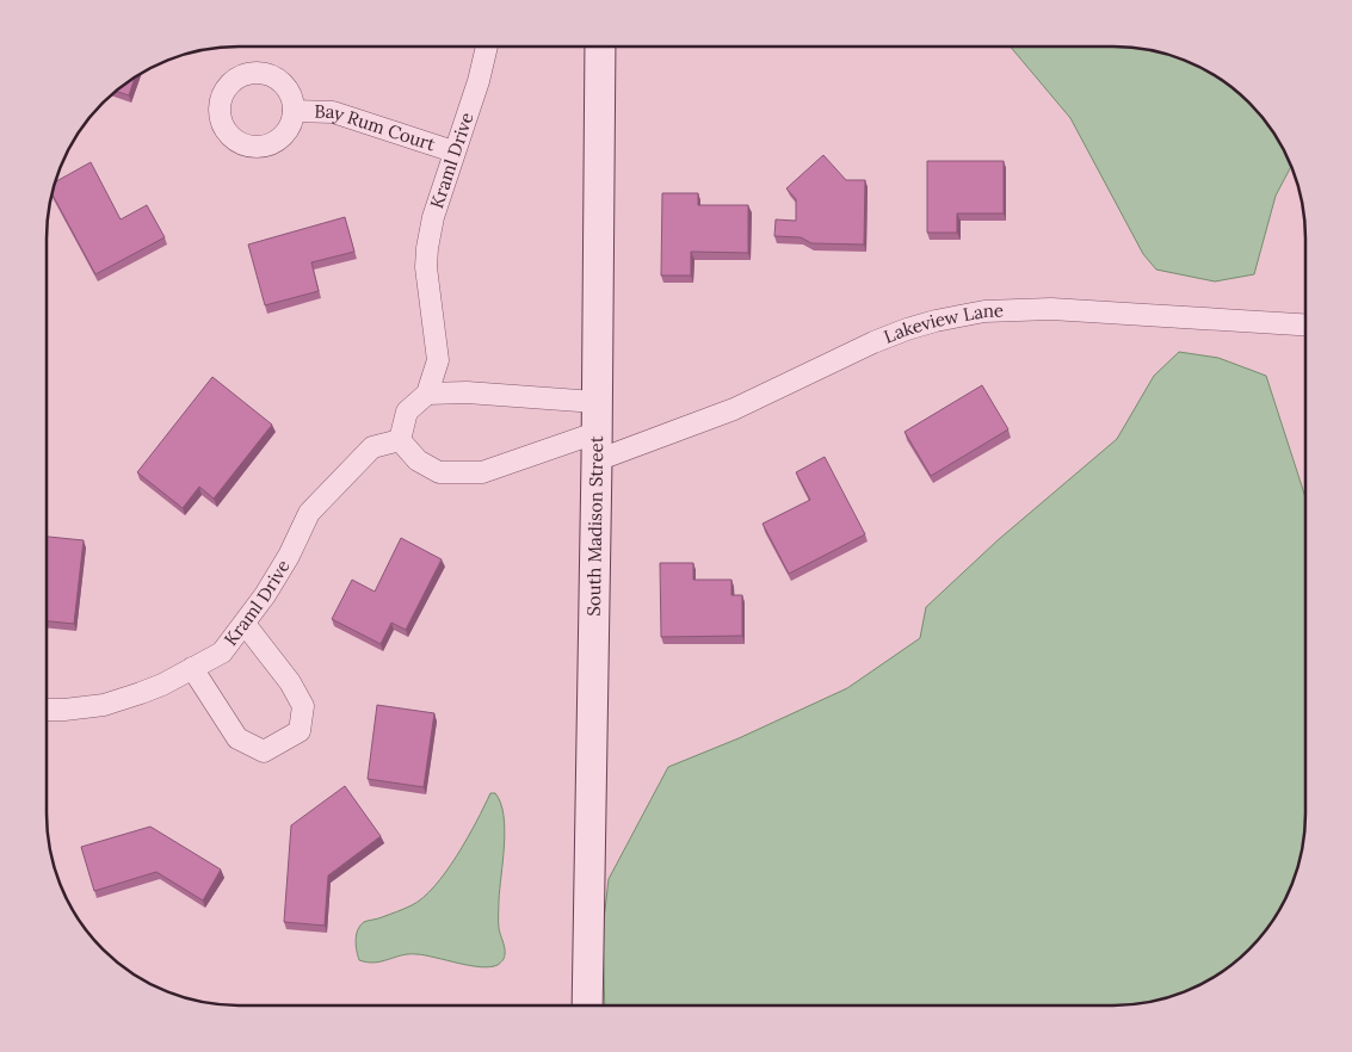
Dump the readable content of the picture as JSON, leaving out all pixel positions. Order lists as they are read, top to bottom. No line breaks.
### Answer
{"streets":{"street":["Bay Rum Court","Kraml Drive","Lakeview Lane","South Madison Street"]},"crossings":[["Bay Rum Court","Kraml Drive"],["Lakeview Lane","South Madison Street"]]}
